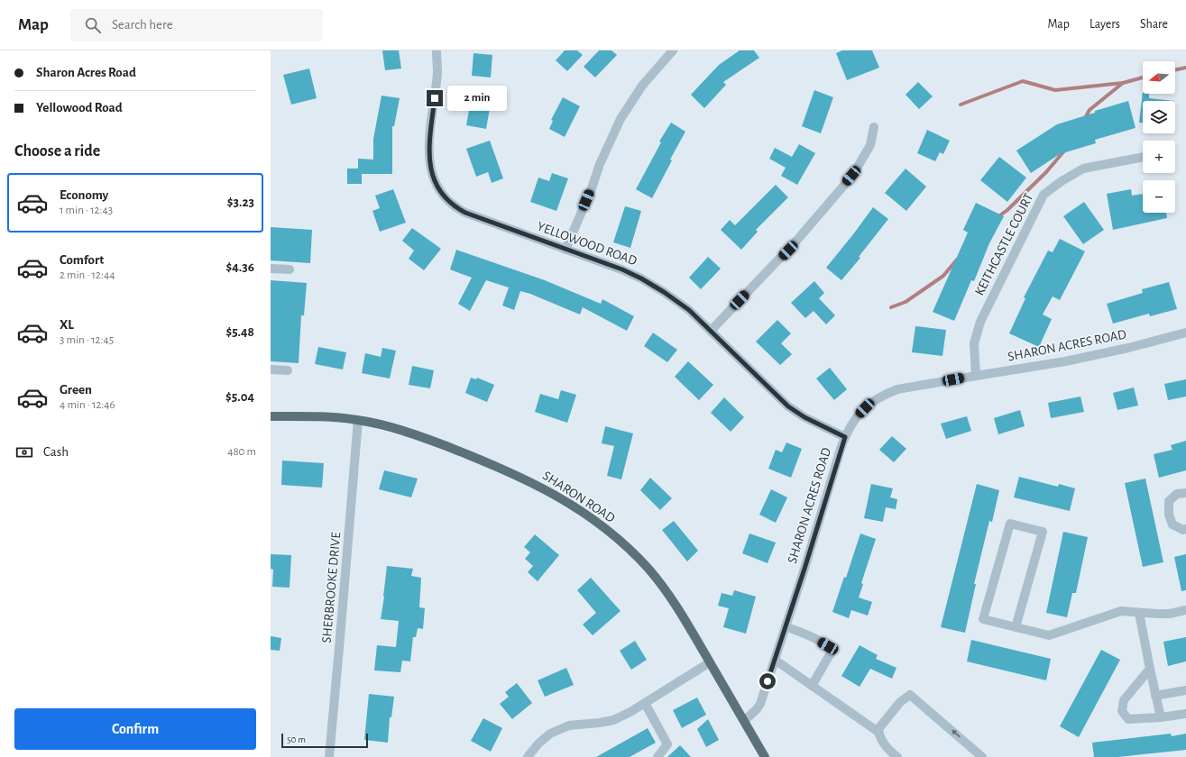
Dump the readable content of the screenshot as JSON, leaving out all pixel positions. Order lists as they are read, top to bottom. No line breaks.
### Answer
{"streets":{"main road":["SHARON ROAD"],"street":["YELLOWOOD ROAD","KEITHCASTLE COURT","SHARON ACRES ROAD","SHERBROOKE DRIVE"]},"crossings":[["YELLOWOOD ROAD","SHARON ACRES ROAD"],["KEITHCASTLE COURT","SHARON ACRES ROAD"],["SHARON ACRES ROAD","SHARON ROAD"],["SHARON ROAD","SHERBROOKE DRIVE"]],"scale_bar":"50 m","north":"left","page":{"header":"Map","search":"Search here","nav":["Map","Layers","Share"],"banner":["Sharon Acres Road","Yellowood Road"],"map_buttons":["+","−"],"bubble":"2 min","heading":"Choose a ride","list":[{"name":"Economy","note":"1 min · 12:43","value":"$3.23"},{"name":"Comfort","note":"2 min · 12:44","value":"$4.36"},{"name":"XL","note":"3 min · 12:45","value":"$5.48"},{"name":"Green","note":"4 min · 12:46","value":"$5.04"}],"pay":["Cash","480 m"],"buttons":"Confirm","scale":"50 m"}}
